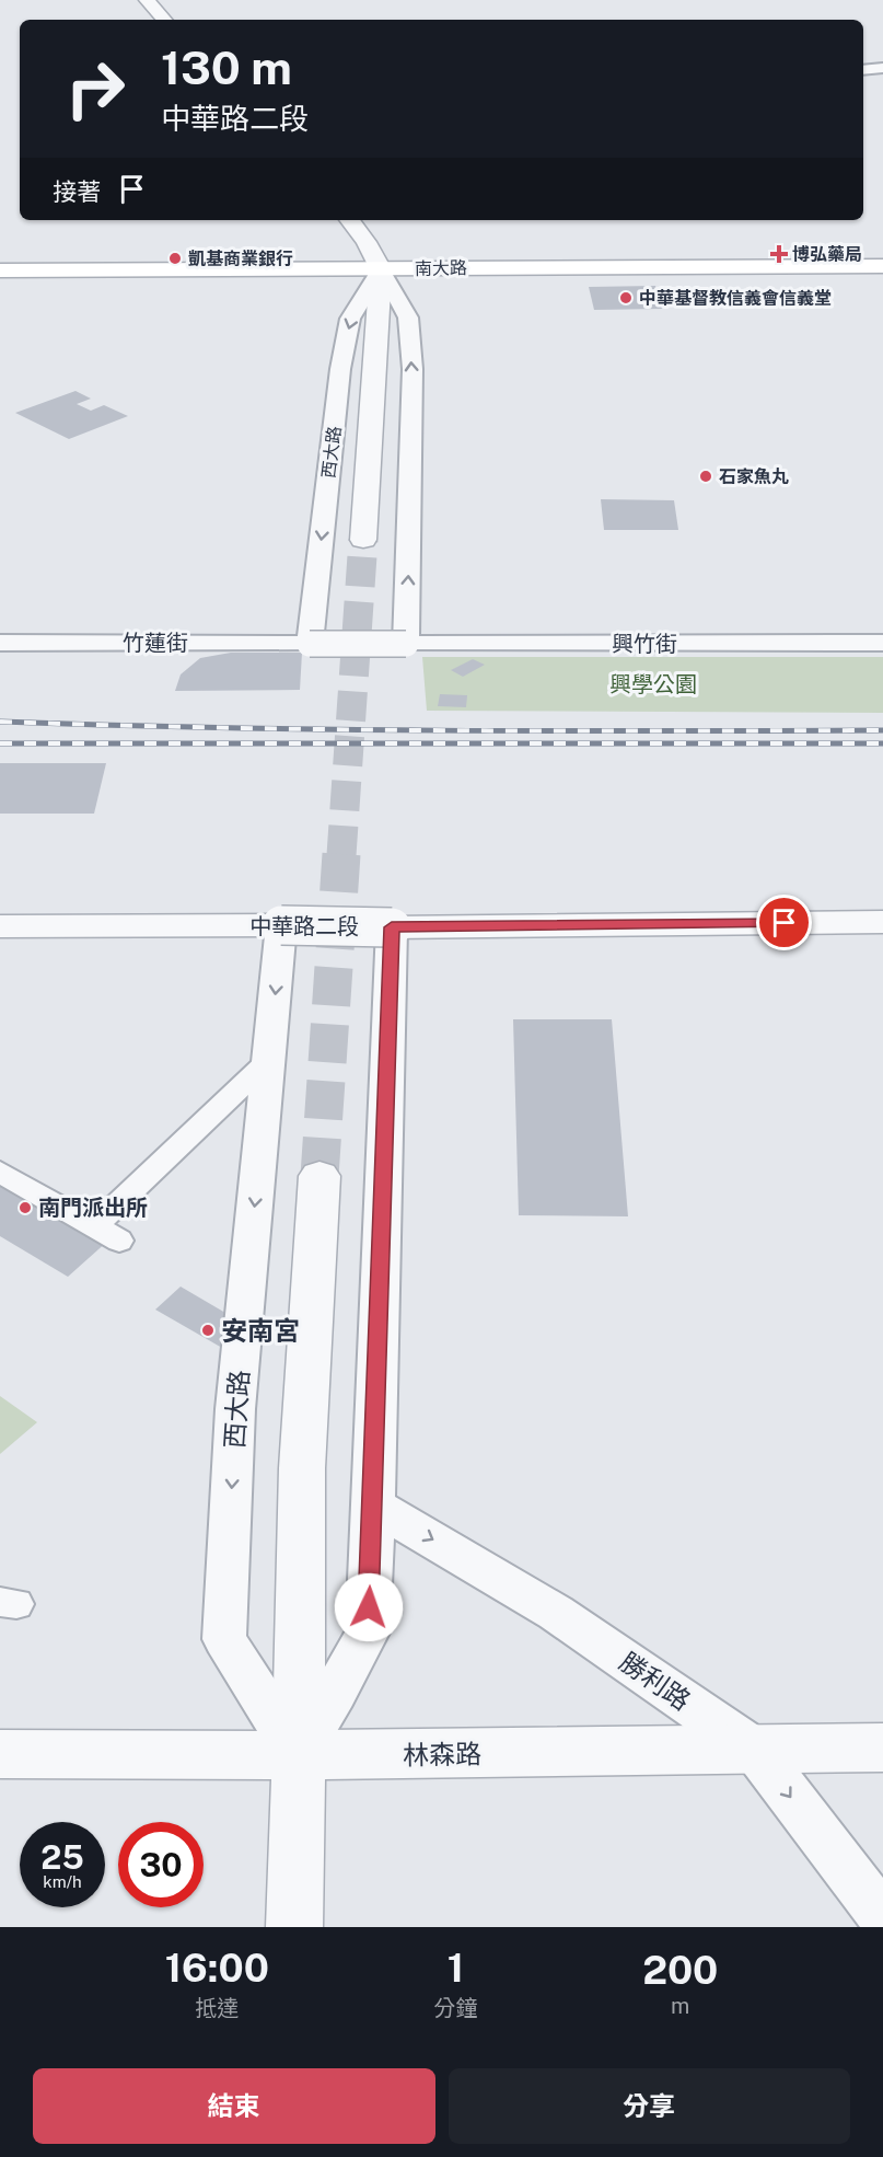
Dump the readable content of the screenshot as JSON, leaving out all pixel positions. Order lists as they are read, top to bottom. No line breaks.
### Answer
{"streets":{"main road":["南大路"],"street":["西大路","竹蓮街","興竹街","中華路二段","勝利路","林森路"]},"crossings":[["南大路","西大路"],["西大路","竹蓮街"],["西大路","中華路二段"],["西大路","林森路"],["竹蓮街","興竹街"],["勝利路","林森路"]],"one_way":["勝利路"],"parks":["興學公園"],"places":{"health":["博弘藥局"],"other":["凱基商業銀行","中華基督教信義會信義堂","石家魚丸","南門派出所","安南宮"]},"page":{"turn":["130 m","中華路二段"],"then":"接著","speed":"25 km/h","limit":"30","eta":["16:00","抵達","1","分鐘","200","m"],"buttons":["結束","分享"]}}
